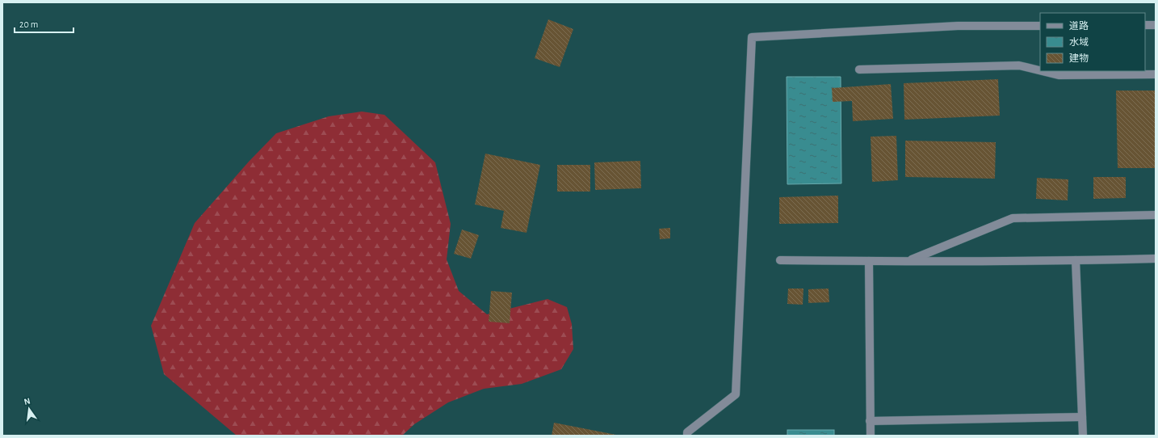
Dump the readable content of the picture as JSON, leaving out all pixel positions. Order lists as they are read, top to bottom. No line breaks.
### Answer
{"legend":["道路","水域","建物"],"scale_bar":"20 m","north":"top"}
